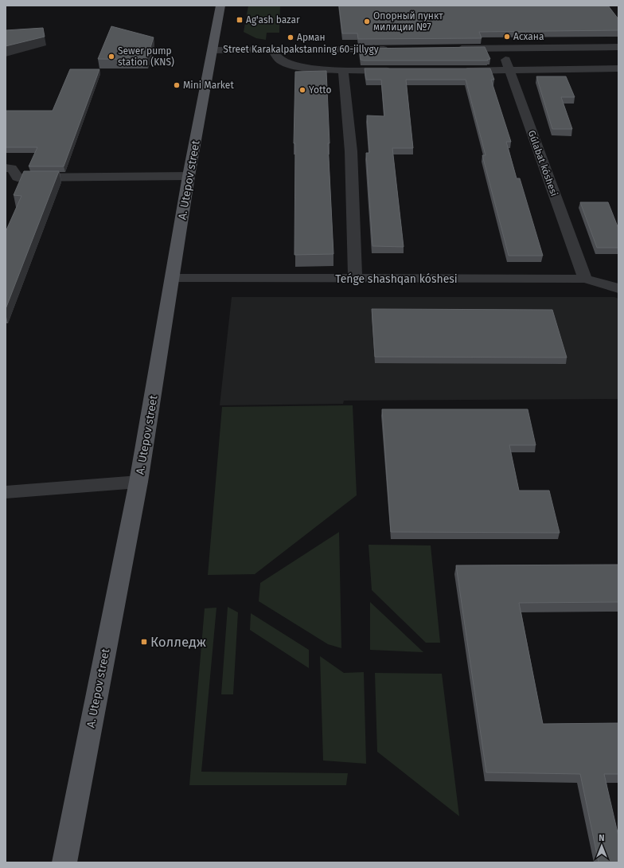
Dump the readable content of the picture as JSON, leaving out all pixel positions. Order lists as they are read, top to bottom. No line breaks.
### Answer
{"streets":{"main road":["A. Utepov street"],"street":["Street Karakalpakstanning 60-jillygy","Gúlabat kóshesi","Teńge shashqan kóshesi"]},"crossings":[["Street Karakalpakstanning 60-jillygy","A. Utepov street"],["Gúlabat kóshesi","Teńge shashqan kóshesi"],["A. Utepov street","Teńge shashqan kóshesi"]],"places":{"transit":["Ag'ash bazar","Колледж"],"other":["Опорный пункт милиции №7","Асхана","Арман","Sewer pump station (KNS)","Mini Market","Yotto"]},"north":"top"}
